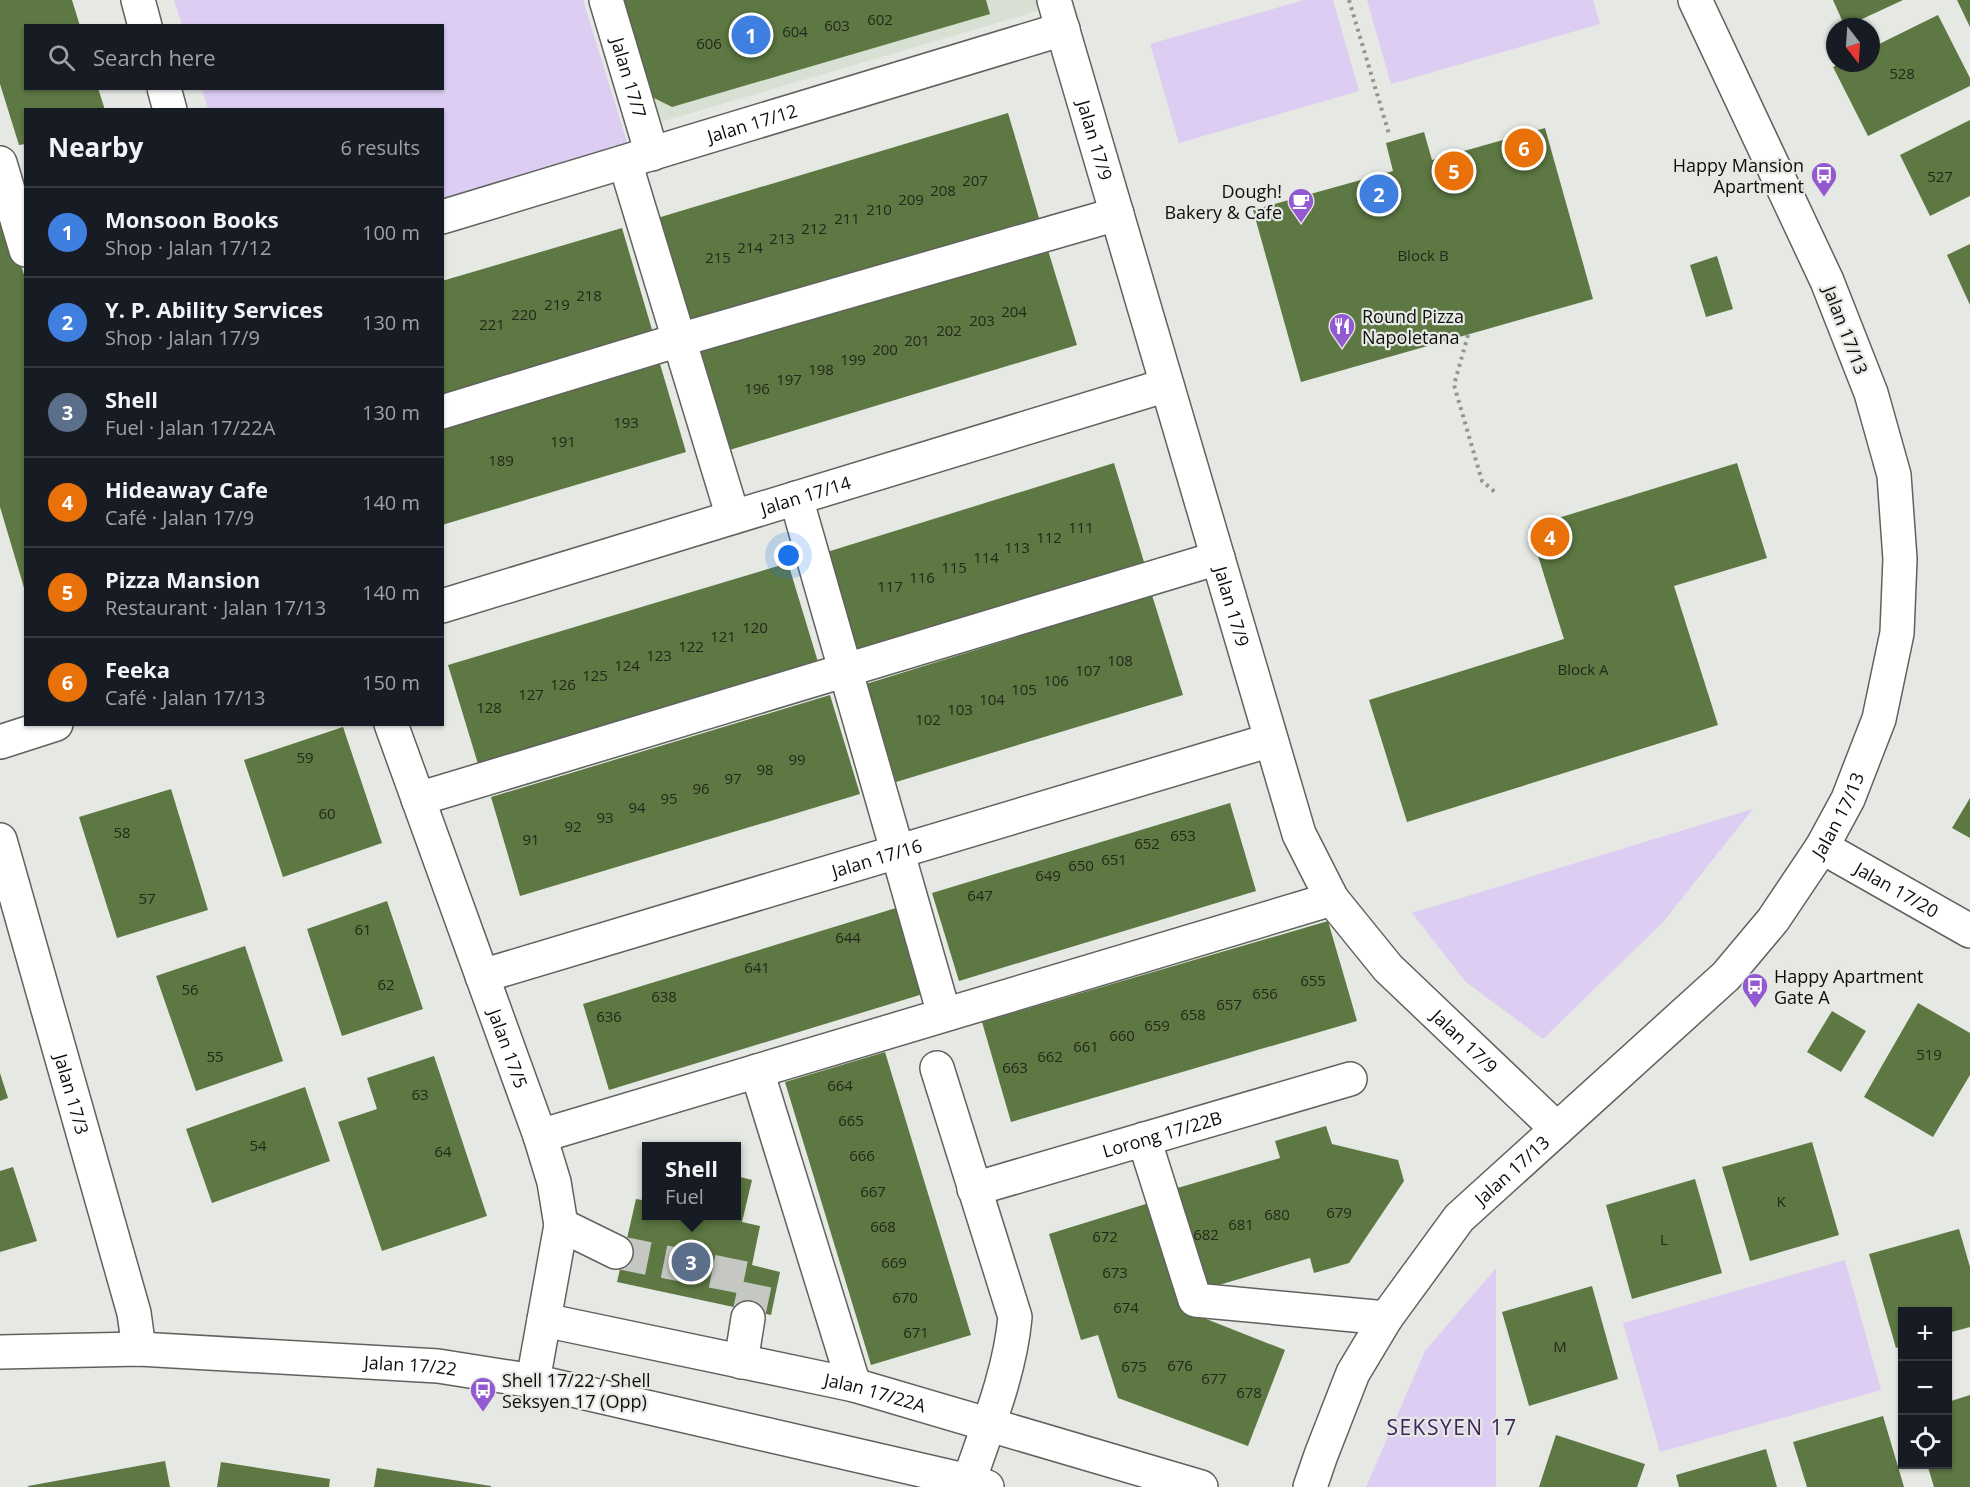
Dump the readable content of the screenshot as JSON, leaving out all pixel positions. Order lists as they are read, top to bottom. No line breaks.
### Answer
{"streets":{"street":["Jalan 17/7","Jalan 17/12","Jalan 17/9","Jalan 17/13","Jalan 17/14","Jalan 17/16","Jalan 17/20","Jalan 17/5","Jalan 17/3","Lorong 17/22B","Jalan 17/22","Jalan 17/22A"]},"crossings":[["Jalan 17/7","Jalan 17/12"],["Jalan 17/7","Jalan 17/14"],["Jalan 17/12","Jalan 17/9"],["Jalan 17/9","Jalan 17/13"],["Jalan 17/9","Jalan 17/14"],["Jalan 17/9","Jalan 17/16"],["Jalan 17/13","Jalan 17/20"],["Jalan 17/16","Jalan 17/5"],["Jalan 17/5","Jalan 17/22"],["Jalan 17/5","Jalan 17/22A"],["Jalan 17/3","Jalan 17/22"]],"districts":["SEKSYEN 17"],"places":{"bus stop":["Happy Mansion Apartment","Happy Apartment Gate A","Shell 17/22 / Shell Seksyen 17 (Opp)"],"cafe":["Dough! Bakery & Cafe"],"restaurant":["Round Pizza Napoletana"]},"house_numbers":["602","603","604","606","528","527","207","208","209","210","211","212","213","214","Block B","215","218","219","204","220","203","221","202","201","200","199","198","197","196","193","191","189","111","112","113","114","115","116","117","120","121","122","123","108","124","Block A","107","125","106","126","105","127","104","128","103","102","59","99","98","97","96","95","94","60","93","92","58","653","91","652","651","650","649","647","57","61","644","641","655","62","56","656","638","657","658","636","659","660","661","519","55","662","663","664","63","665","54","64","666","667","K","679","680","681","668","682","672","L","669","673","670","674","671","M","676","675","677","678"],"north":"bottom","page":{"pins":["1","6","5","2","4","3"],"search":"Search here","heading":["Nearby","6 results"],"list":[{"mark":"1","name":"Monsoon Books","note":"Shop · Jalan 17/12","value":"100 m"},{"mark":"2","name":"Y. P. Ability Services","note":"Shop · Jalan 17/9","value":"130 m"},{"mark":"3","name":"Shell","note":"Fuel · Jalan 17/22A","value":"130 m"},{"mark":"4","name":"Hideaway Cafe","note":"Café · Jalan 17/9","value":"140 m"},{"mark":"5","name":"Pizza Mansion","note":"Restaurant · Jalan 17/13","value":"140 m"},{"mark":"6","name":"Feeka","note":"Café · Jalan 17/13","value":"150 m"}],"popup":["Shell","Fuel"],"map_buttons":["+","−"]}}
